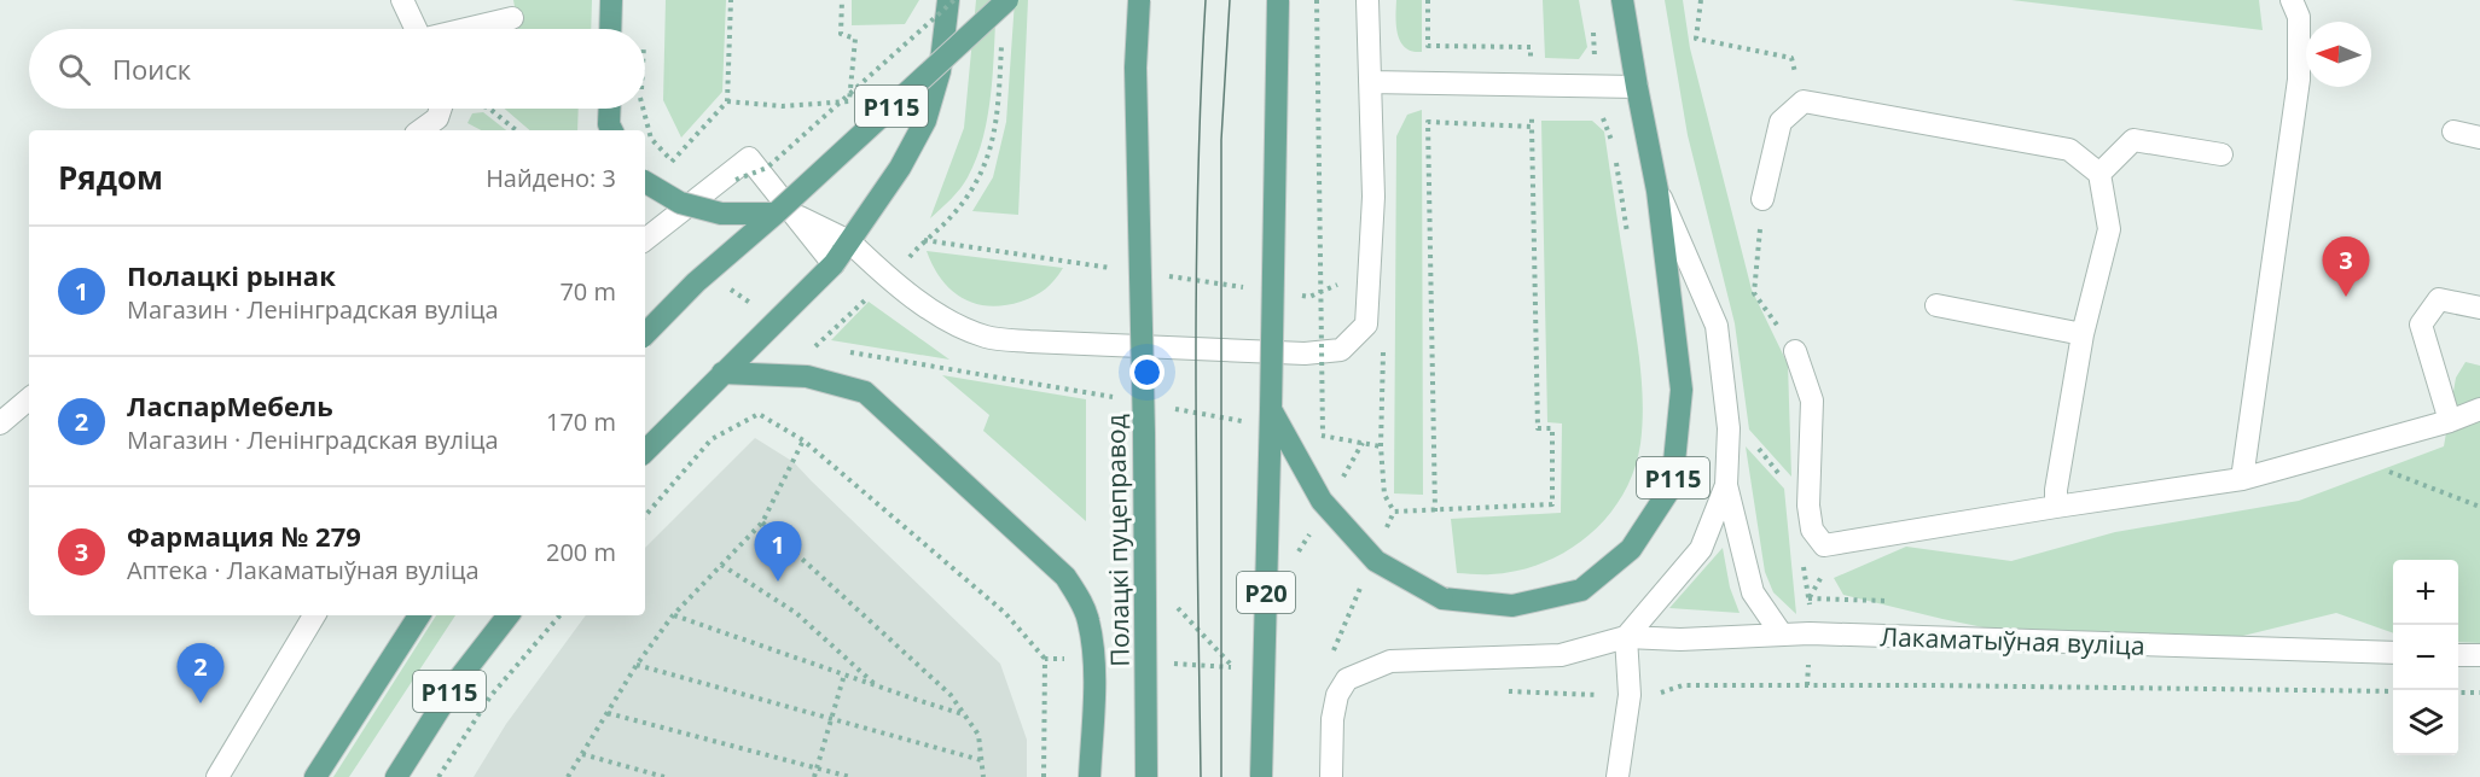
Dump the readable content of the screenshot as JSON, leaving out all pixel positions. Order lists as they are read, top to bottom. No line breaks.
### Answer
{"streets":{"main road":["Р115","Полацкі пуцеправод","Р20"],"street":["Лакаматыўная вуліца"]},"crossings":[["Р115","Р20"]],"north":"left","page":{"search":"Поиск","heading":["Рядом","Найдено: 3"],"list":[{"mark":"1","name":"Полацкі рынак","note":"Магазин · Ленінградская вуліца","value":"70 m"},{"mark":"2","name":"ЛаспарМебель","note":"Магазин · Ленінградская вуліца","value":"170 m"},{"mark":"3","name":"Фармация № 279","note":"Аптека · Лакаматыўная вуліца","value":"200 m"}],"pins":["3","1","2"],"map_buttons":["+","−"]}}
